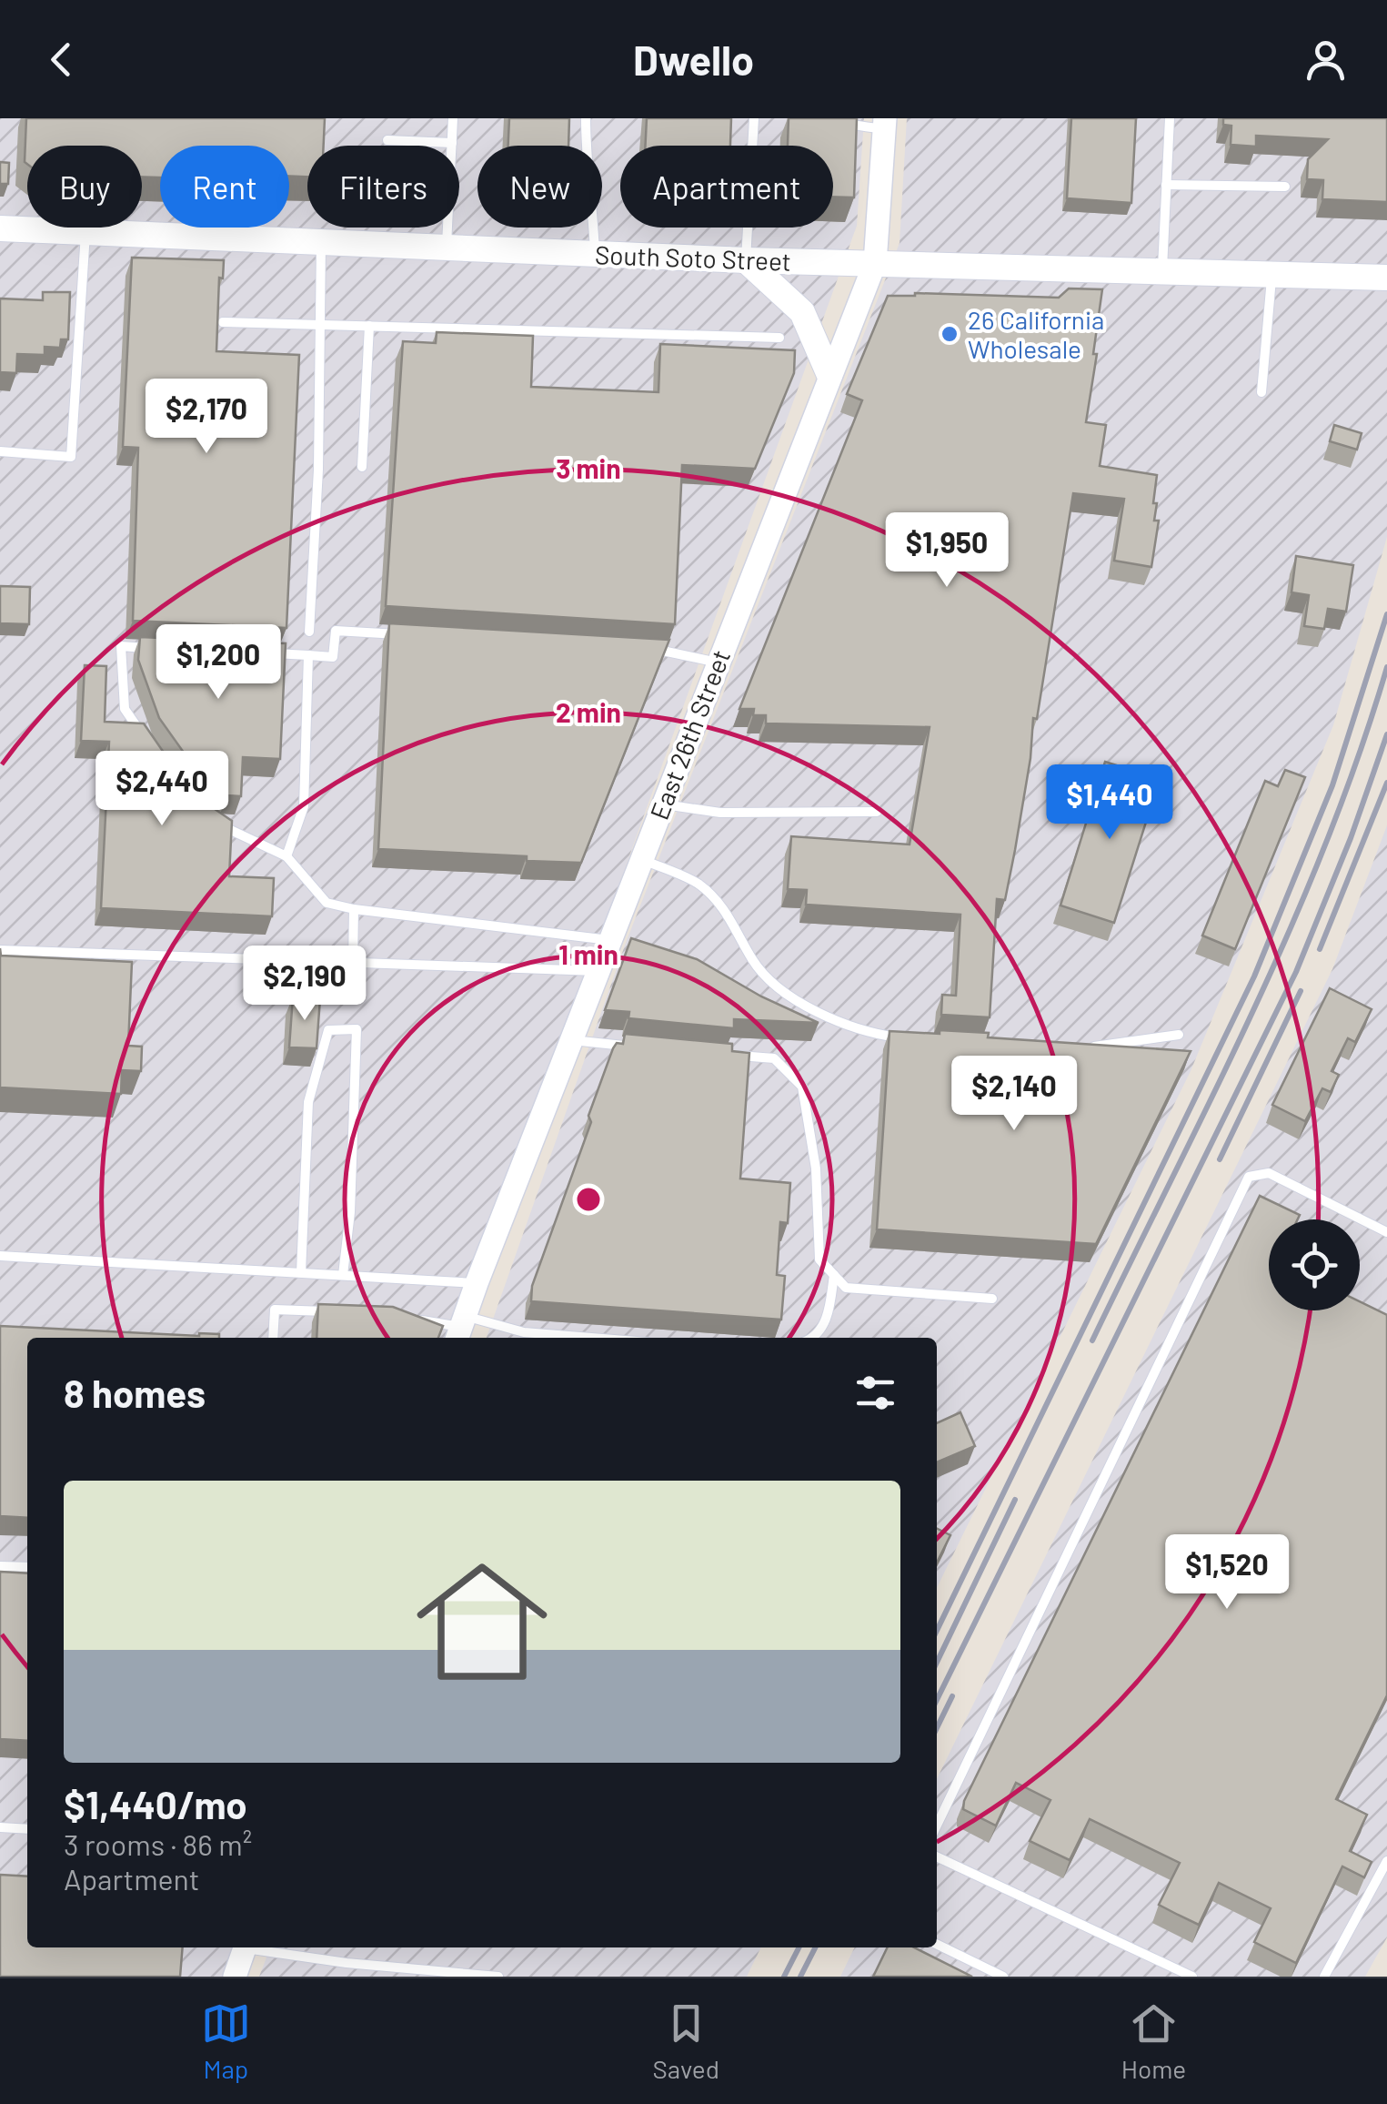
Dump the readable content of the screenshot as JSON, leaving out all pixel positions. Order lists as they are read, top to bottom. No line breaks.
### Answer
{"streets":{"main road":["South Soto Street"],"street":["East 26th Street"]},"crossings":[["South Soto Street","East 26th Street"]],"places":["26 California Wholesale"],"page":{"header":"Dwello","chip":["Buy","Rent","Filters","New","Apartment"],"price":["$2,170","$1,950","$1,200","$2,440","$1,440","$2,190","$2,140","$1,520"],"heading":"8 homes","list":[{"name":"$1,440/mo","note":"3 rooms · 86 m² · Apartment"}],"tabs":["Map","Saved","Home"]},"rings":["3 min","2 min","1 min"]}
